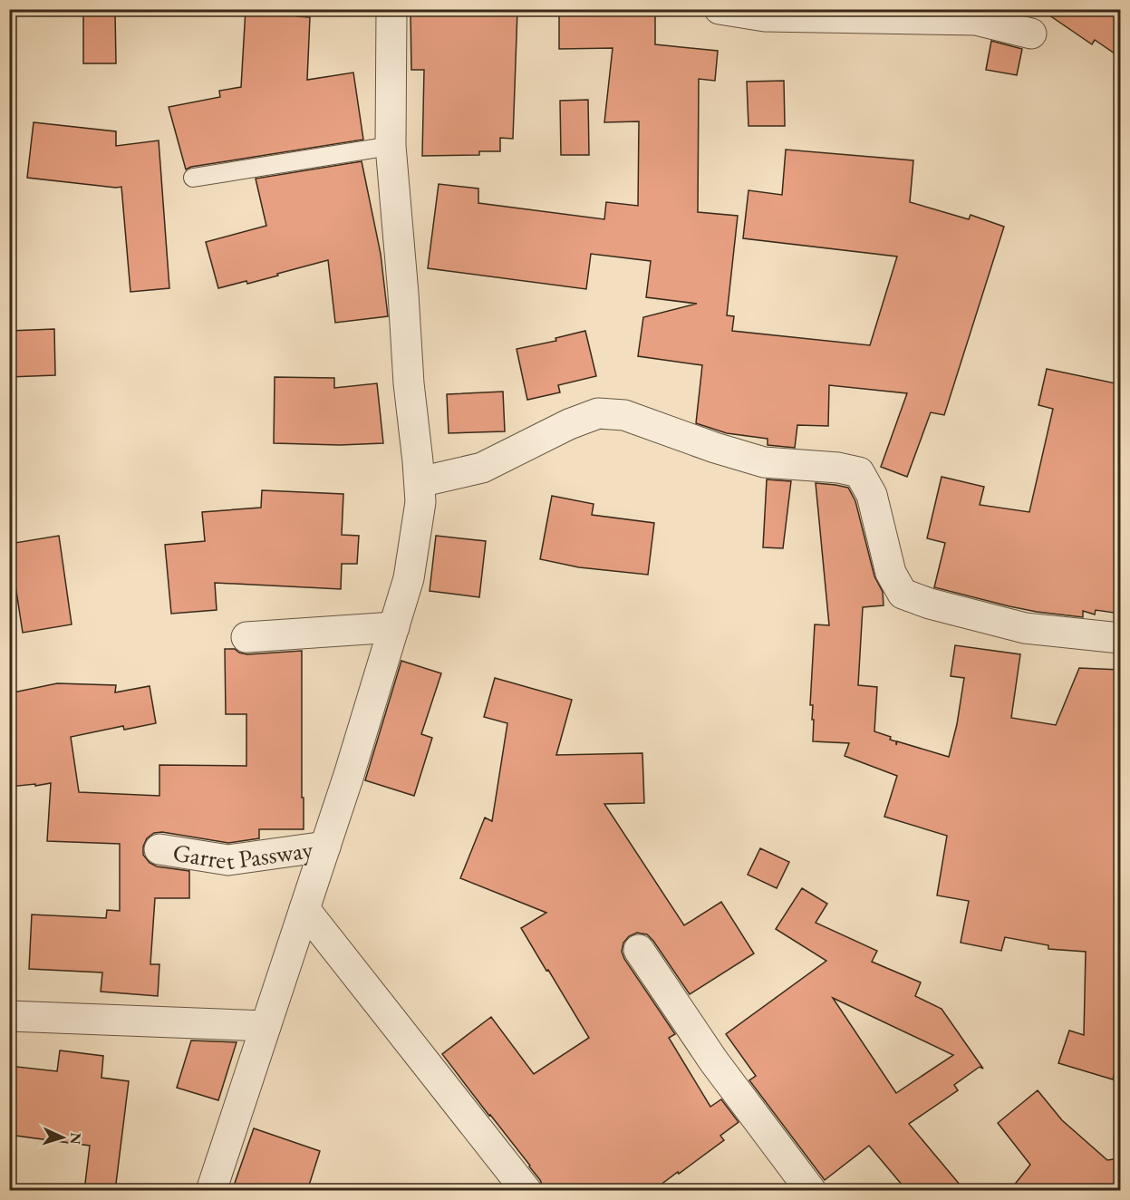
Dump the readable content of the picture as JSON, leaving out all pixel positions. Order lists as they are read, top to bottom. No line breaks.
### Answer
{"streets":{"street":["Garret Passway"]},"north":"right"}
